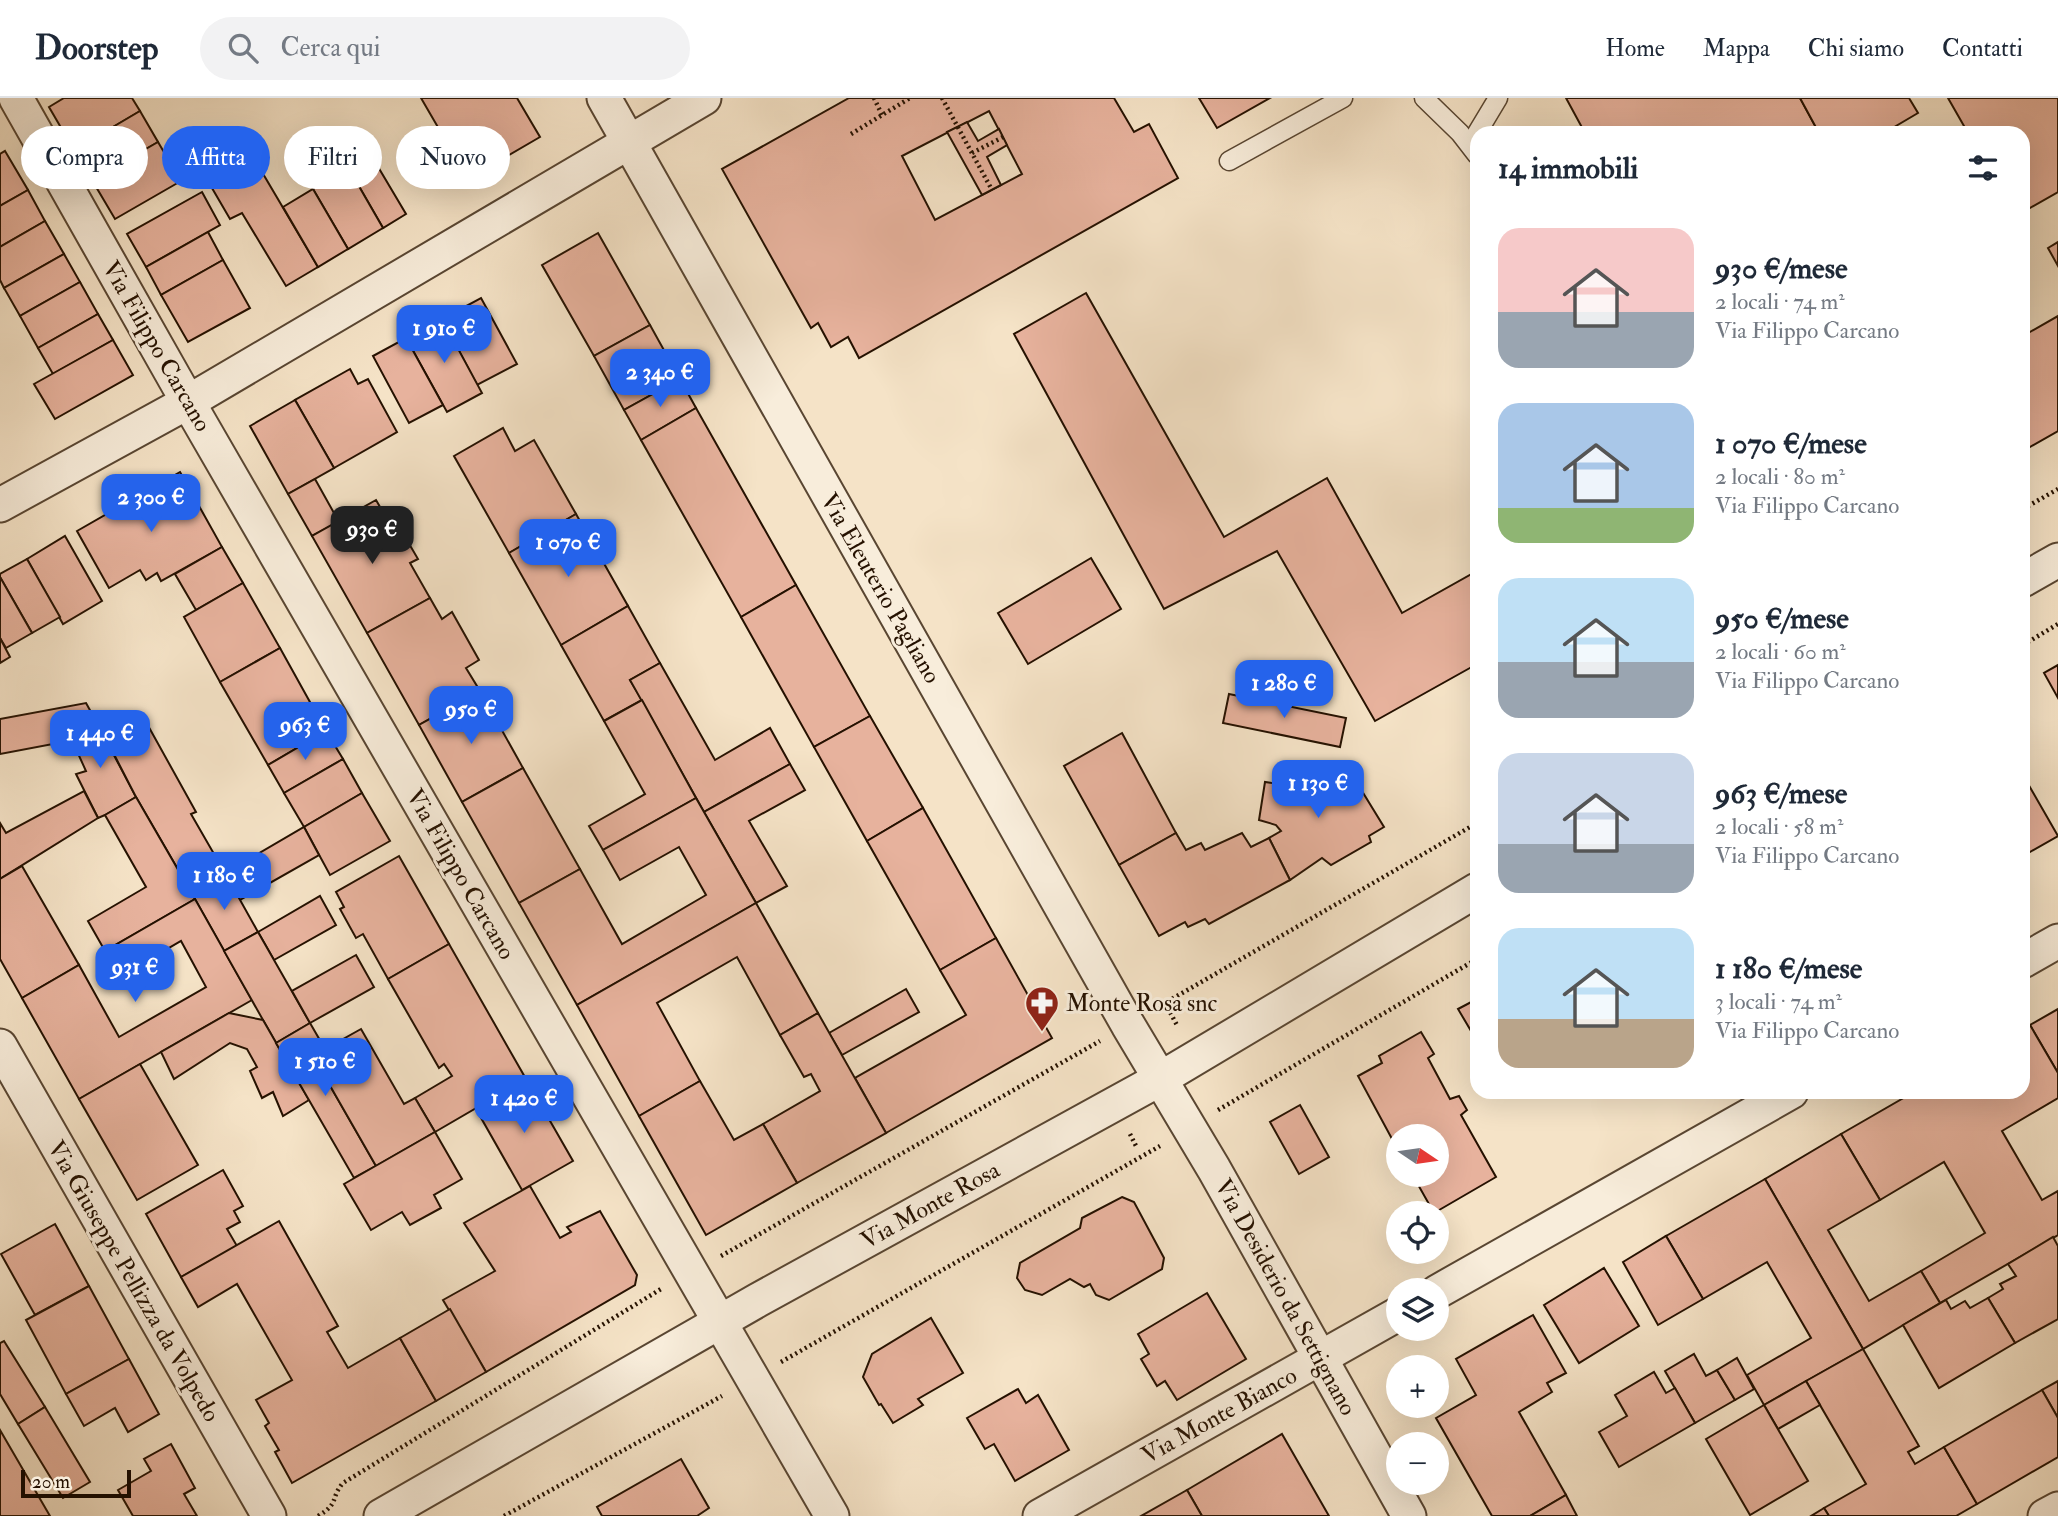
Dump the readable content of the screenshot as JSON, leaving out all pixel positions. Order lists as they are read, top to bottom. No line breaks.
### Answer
{"streets":{"street":["Via Filippo Carcano","Via Eleuterio Pagliano","Via Monte Rosa","Via Giuseppe Pellizza da Volpedo","Via Desiderio da Settignano","Via Monte Bianco"]},"crossings":[["Via Filippo Carcano","Via Monte Rosa"],["Via Eleuterio Pagliano","Via Monte Rosa"],["Via Eleuterio Pagliano","Via Desiderio da Settignano"],["Via Monte Rosa","Via Desiderio da Settignano"],["Via Desiderio da Settignano","Via Monte Bianco"]],"places":{"pharmacy":["Monte Rosa snc"]},"scale_bar":"20 m","north":"right","page":{"header":"Doorstep","search":"Cerca qui","nav":["Home","Mappa","Chi siamo","Contatti"],"chip":["Compra","Affitta","Filtri","Nuovo"],"heading":"14 immobili","list":[{"name":"930 €/mese","note":"2 locali · 74 m² · Via Filippo Carcano"},{"name":"1 070 €/mese","note":"2 locali · 80 m² · Via Filippo Carcano"},{"name":"950 €/mese","note":"2 locali · 60 m² · Via Filippo Carcano"},{"name":"963 €/mese","note":"2 locali · 58 m² · Via Filippo Carcano"},{"name":"1 180 €/mese","note":"3 locali · 74 m² · Via Filippo Carcano"}],"price":["1 910 €","2 340 €","2 300 €","930 €","1 070 €","1 280 €","950 €","963 €","1 440 €","1 130 €","1 180 €","931 €","1 510 €","1 420 €"],"map_buttons":["+","−"],"scale":"20 m"}}
